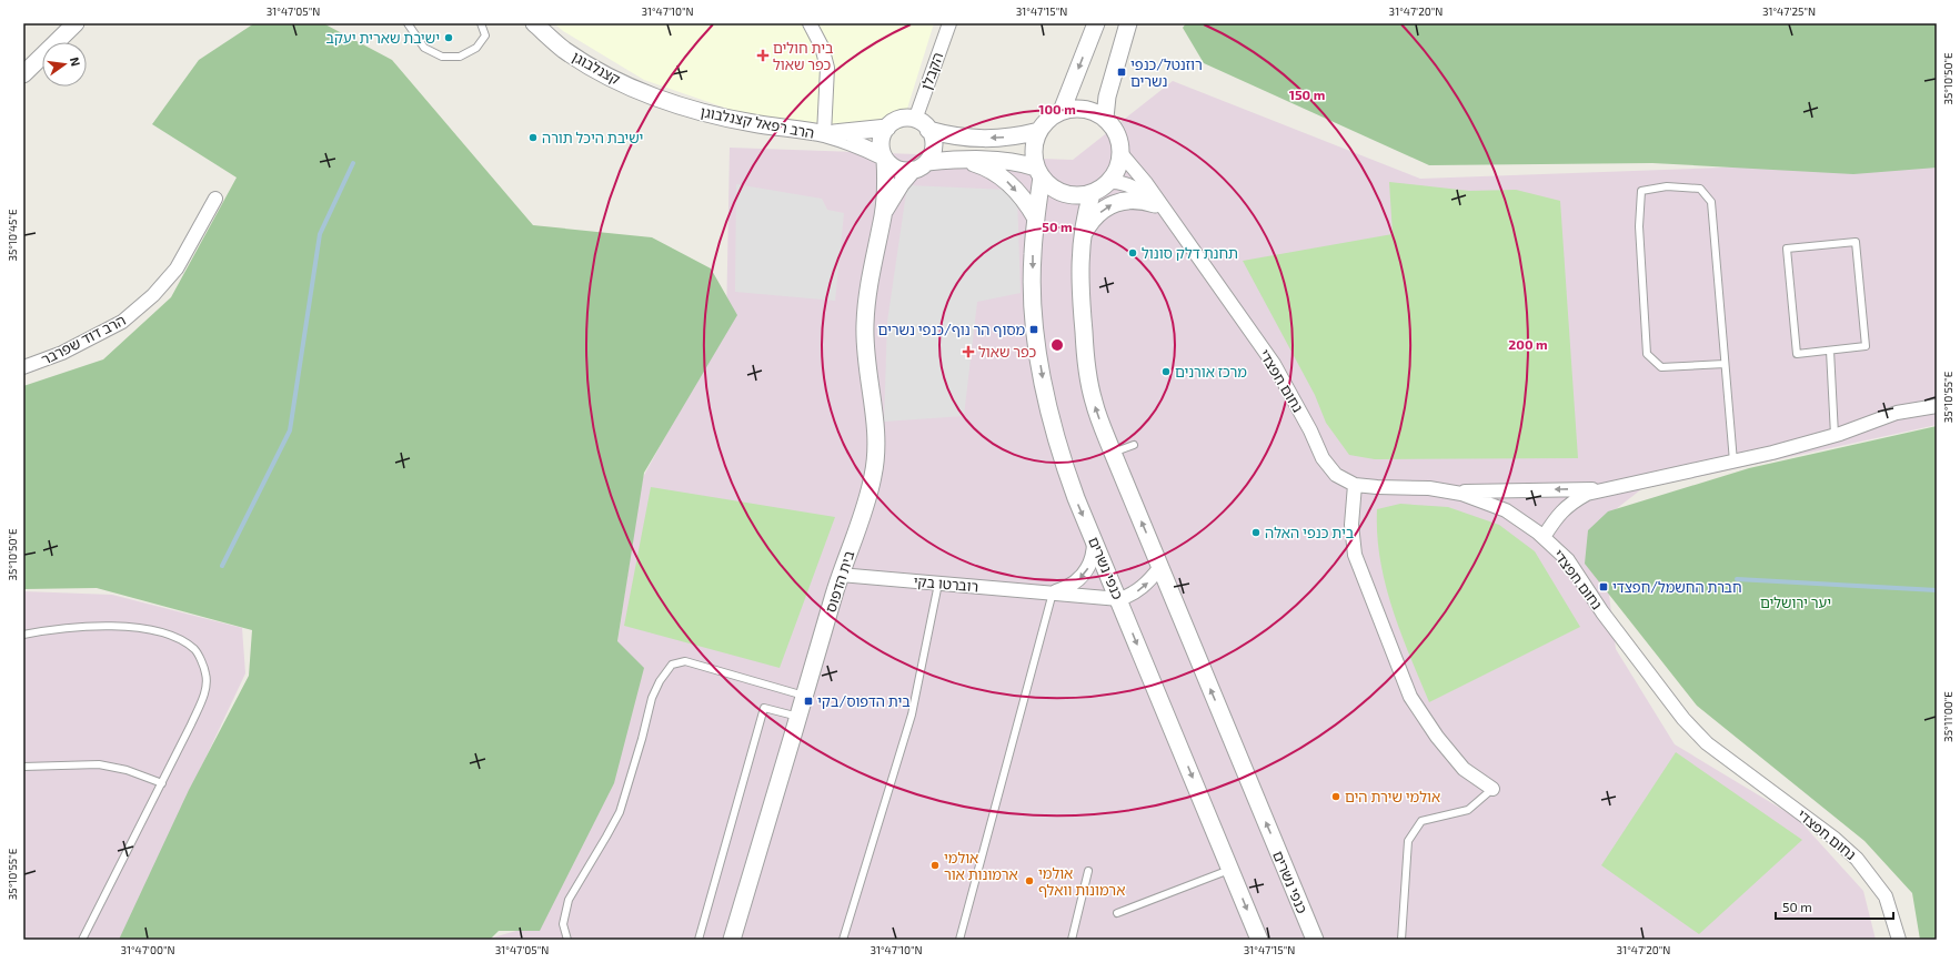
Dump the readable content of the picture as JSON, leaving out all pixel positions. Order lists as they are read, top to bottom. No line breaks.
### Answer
{"streets":{"street":["קצנלבוגן","הקבלן","הרב רפאל קצנלבוגן","הרב דוד שפרבר","נחום חפצדי","כנפי נשרים","בית הדפוס","רוברטו בקי"]},"crossings":[["קצנלבוגן","הרב רפאל קצנלבוגן"],["הקבלן","הרב רפאל קצנלבוגן"],["הקבלן","בית הדפוס"],["הרב רפאל קצנלבוגן","בית הדפוס"],["נחום חפצדי","כנפי נשרים"],["כנפי נשרים","רוברטו בקי"],["בית הדפוס","רוברטו בקי"]],"parks":["יער ירושלים"],"places":{"other":["ישיבת שארית יעקב","ישיבת היכל תורה","תחנת דלק סונול","מרכז אורנים","בית כנפי האלה","אולמי שירת הים","אולמי ארמונות אור","אולמי ארמונות וואלף"],"health":["בית חולים כפר שאול","כפר שאול"],"transit":["רוזנטל/כנפי נשרים","מסוף הר נוף/כנפי נשרים","חברת החשמל/חפצדי","בית הדפוס/בקי"]},"scale_bar":"50 m","north":"right","coordinates":["31°47'05\"N","31°47'10\"N","31°47'15\"N","31°47'20\"N","31°47'25\"N","35°10'50\"E","35°10'45\"E","35°10'55\"E","35°11'00\"E","31°47'00\"N"],"rings":["150 m","100 m","50 m","200 m"]}
